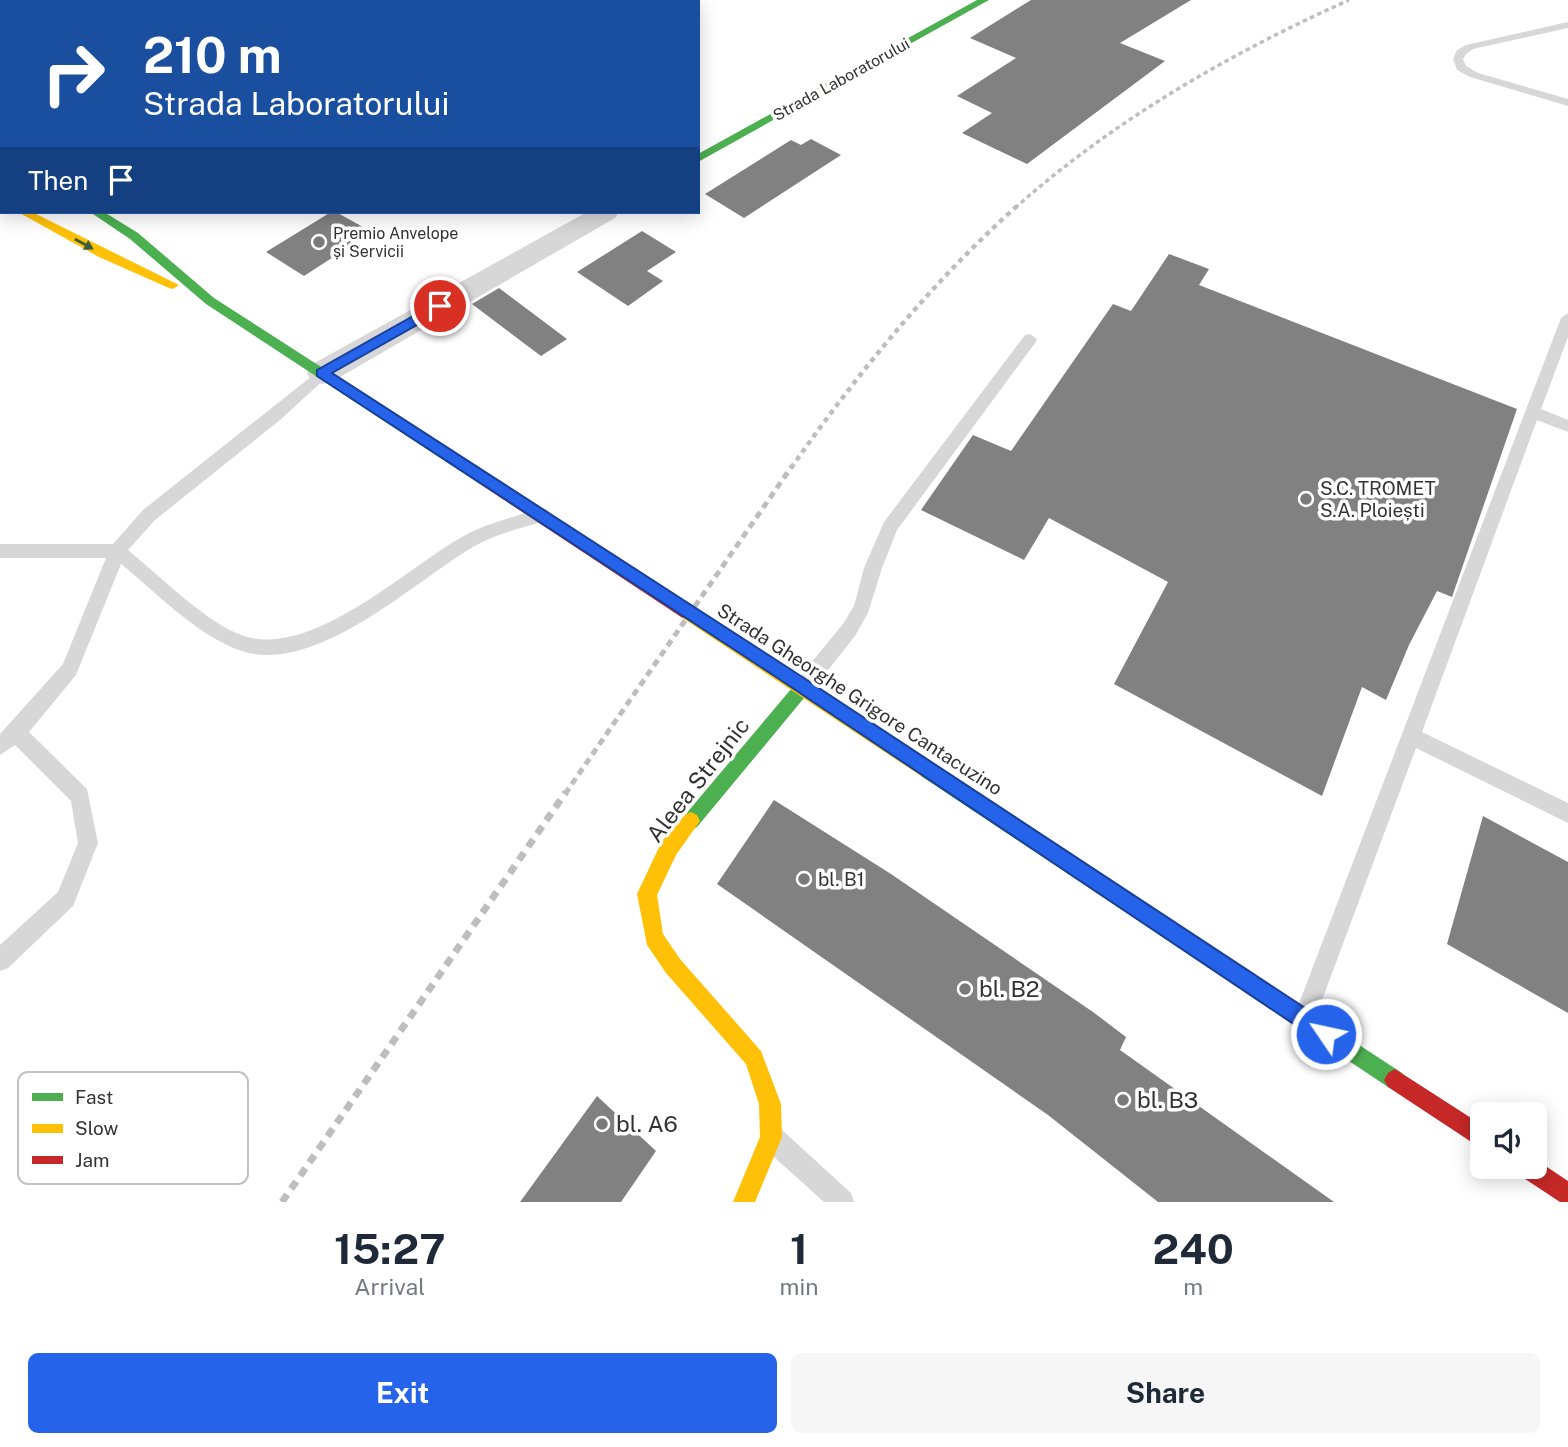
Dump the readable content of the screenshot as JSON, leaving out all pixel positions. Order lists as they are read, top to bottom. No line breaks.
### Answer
{"streets":{"main road":["Strada Laboratorului","Strada Gheorghe Grigore Cantacuzino","Aleea Strejnic"]},"crossings":[["Strada Gheorghe Grigore Cantacuzino","Aleea Strejnic"]],"places":["Premio Anvelope și Servicii","S.C. TROMET S.A. Ploiești","bl. B1","bl. B2","bl. B3","bl. A6"],"legend":["Fast","Slow","Jam"],"page":{"turn":["210 m","Strada Laboratorului"],"then":"Then","eta":["15:27","Arrival","1","min","240","m"],"buttons":["Exit","Share"]}}
